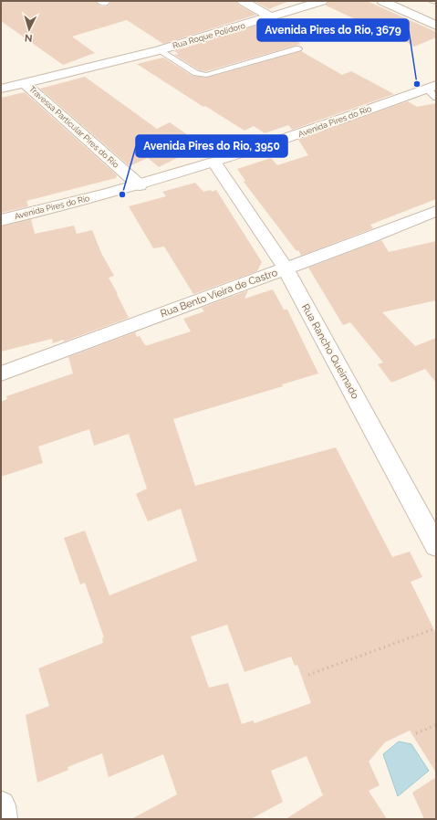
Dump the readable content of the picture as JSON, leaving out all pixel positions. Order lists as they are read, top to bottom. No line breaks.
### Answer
{"streets":{"street":["Rua Roque Polidoro","Avenida Pires do Rio","Travessa Particular Pires do Rio","Rua Bento Vieira de Castro","Rua Rancho Queimado"]},"crossings":[["Rua Roque Polidoro","Travessa Particular Pires do Rio"],["Avenida Pires do Rio","Travessa Particular Pires do Rio"],["Avenida Pires do Rio","Rua Rancho Queimado"],["Rua Bento Vieira de Castro","Rua Rancho Queimado"]],"places":["Avenida Pires do Rio, 3679","Avenida Pires do Rio, 3950"],"north":"bottom"}
